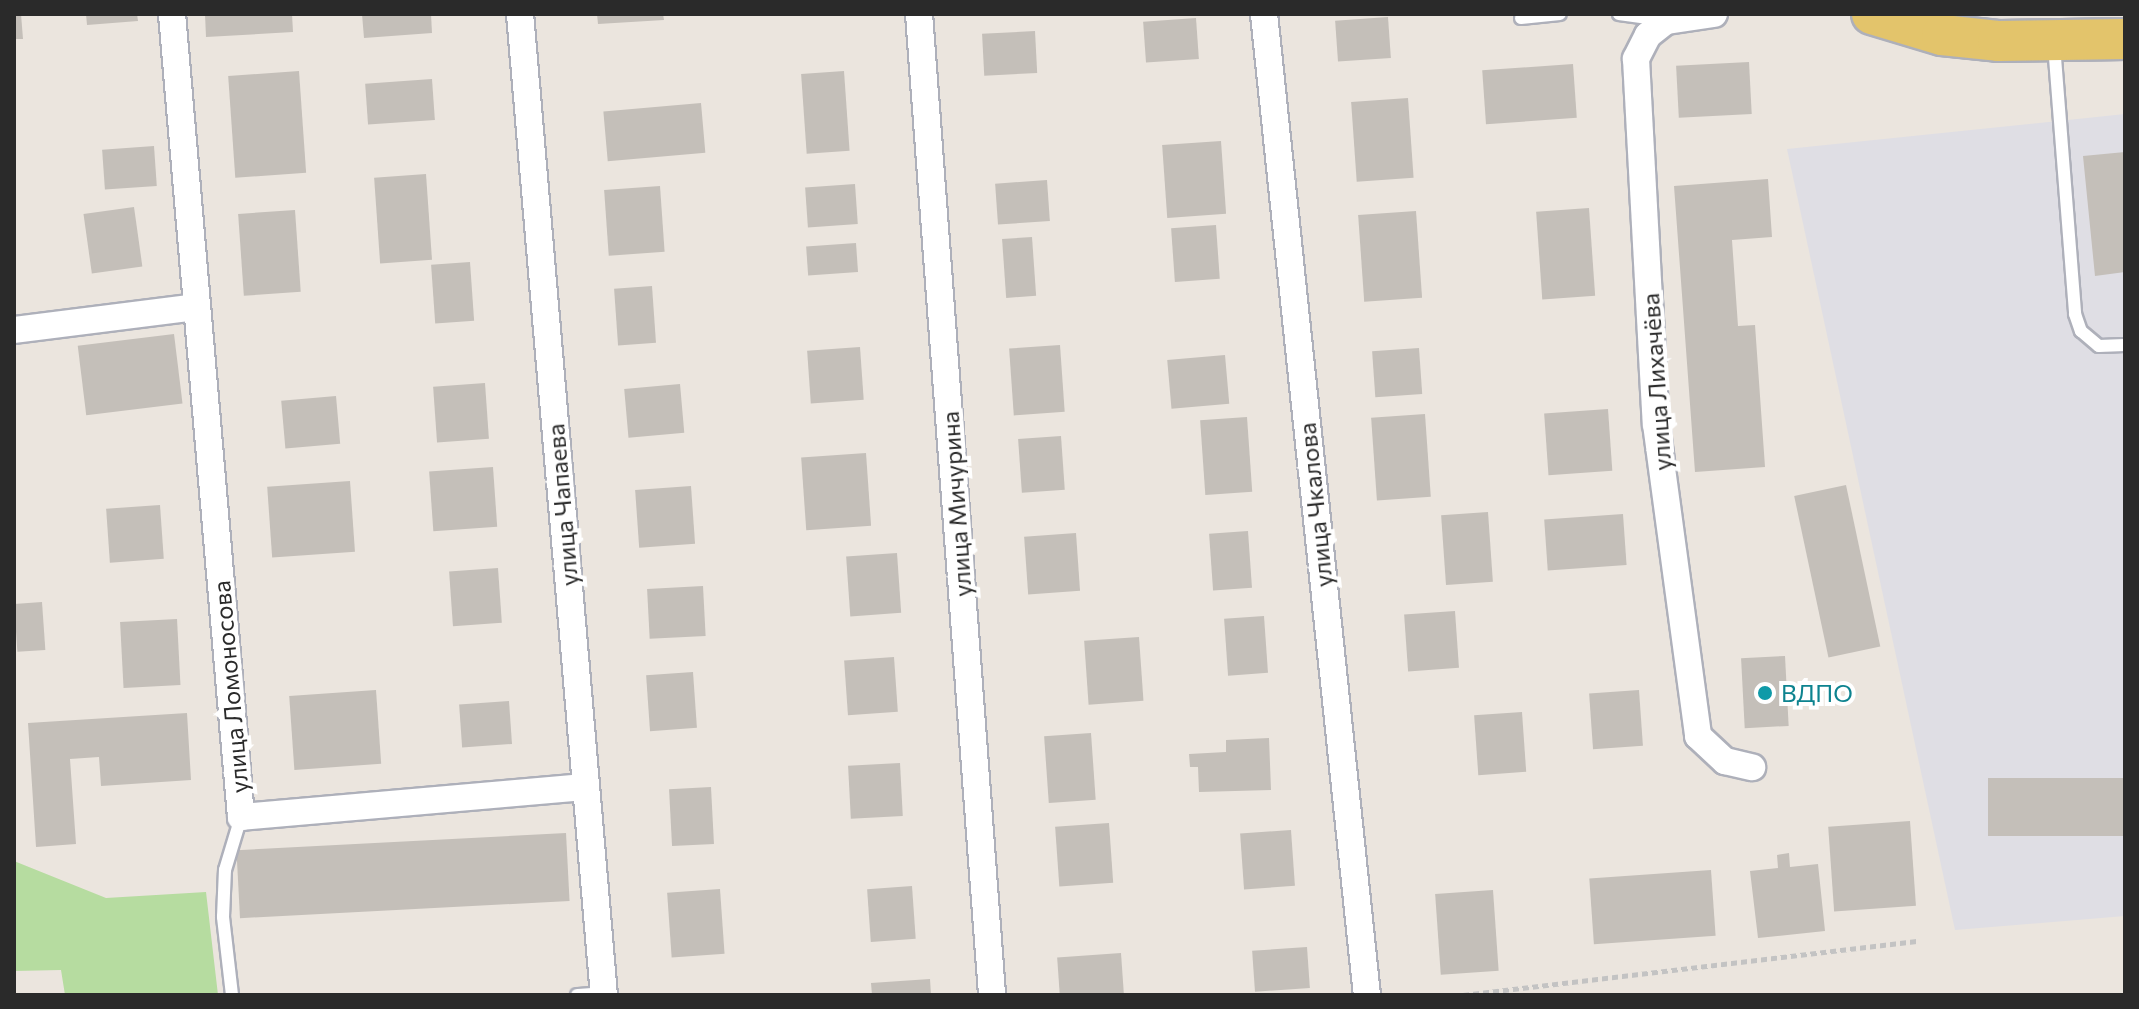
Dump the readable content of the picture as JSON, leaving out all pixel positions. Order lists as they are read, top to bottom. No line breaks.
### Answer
{"streets":{"street":["улица Лихачёва","улица Мичурина","улица Чапаева","улица Чкалова","улица Ломоносова"]},"crossings":[["улица Чапаева","улица Ломоносова"]],"places":["ВДПО"]}
